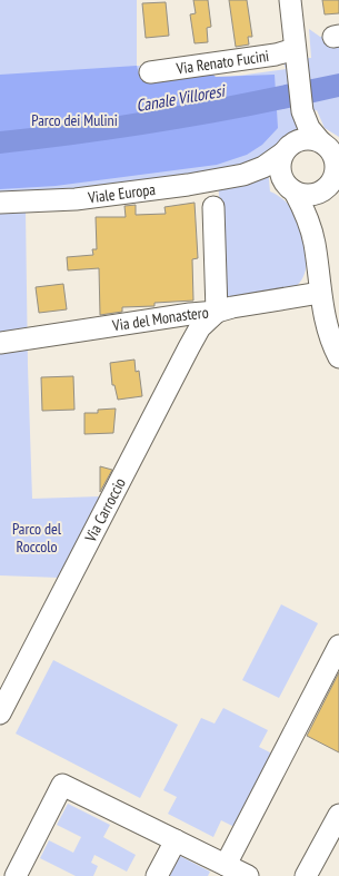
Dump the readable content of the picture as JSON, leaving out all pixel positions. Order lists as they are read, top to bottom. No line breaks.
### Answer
{"streets":{"street":["Via Renato Fucini","Viale Europa","Via del Monastero","Via Carroccio"]},"crossings":[["Via del Monastero","Via Carroccio"]],"water":["Canale Villoresi"],"parks":["Parco dei Mulini","Parco del Roccolo"]}
